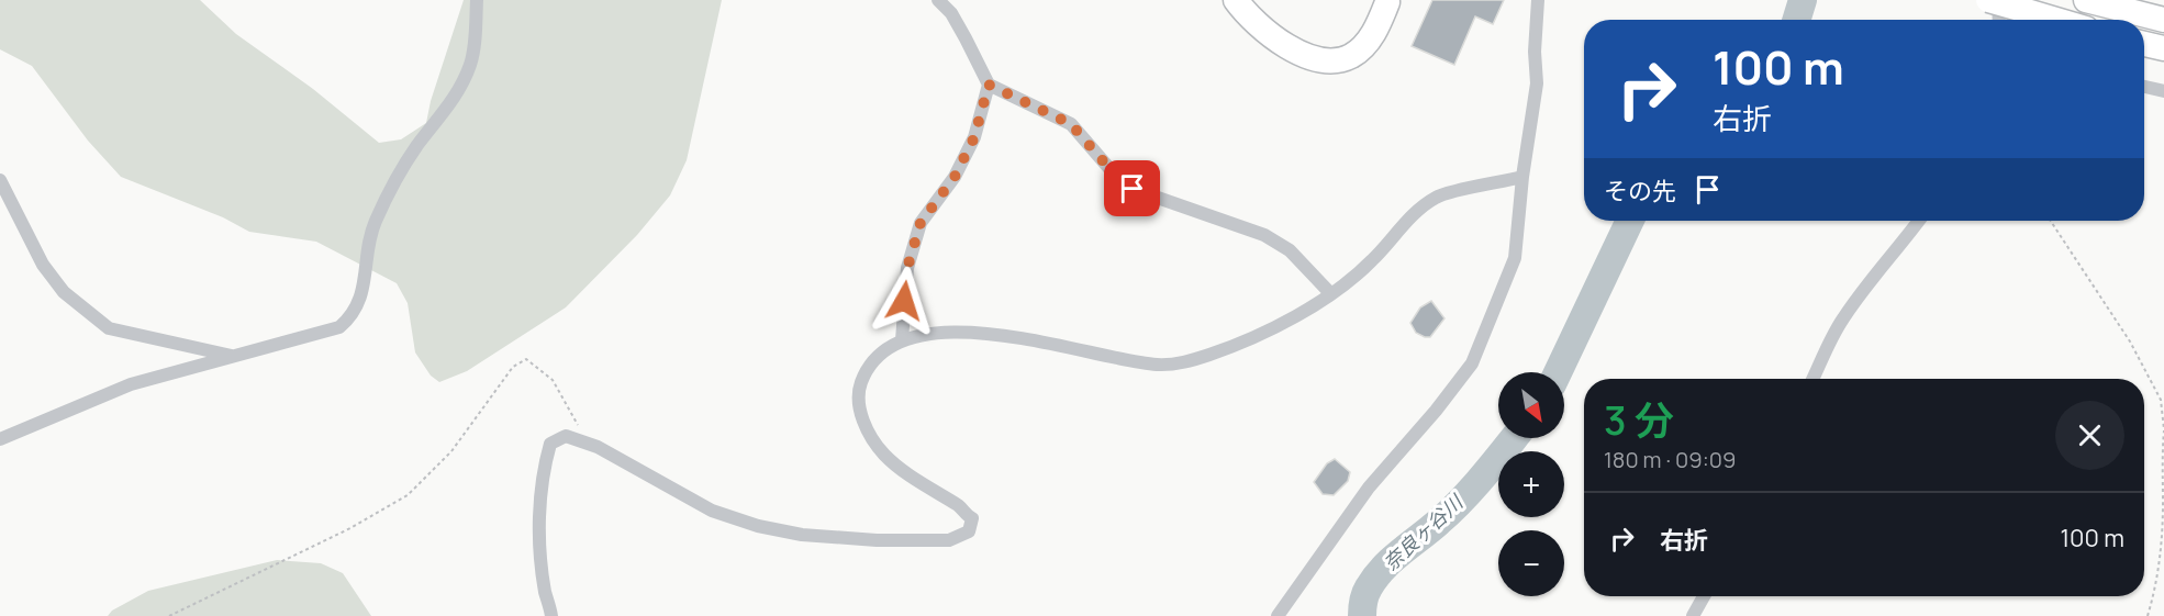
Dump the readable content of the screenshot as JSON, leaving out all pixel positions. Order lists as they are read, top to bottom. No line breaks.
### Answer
{"water":["奈良ヶ谷川"],"north":"bottom right","page":{"turn":["100 m","右折"],"then":"その先","map_buttons":["+","−"],"heading":["3 分","180 m · 09:09"],"list":[{"name":"右折","value":"100 m"}]}}
